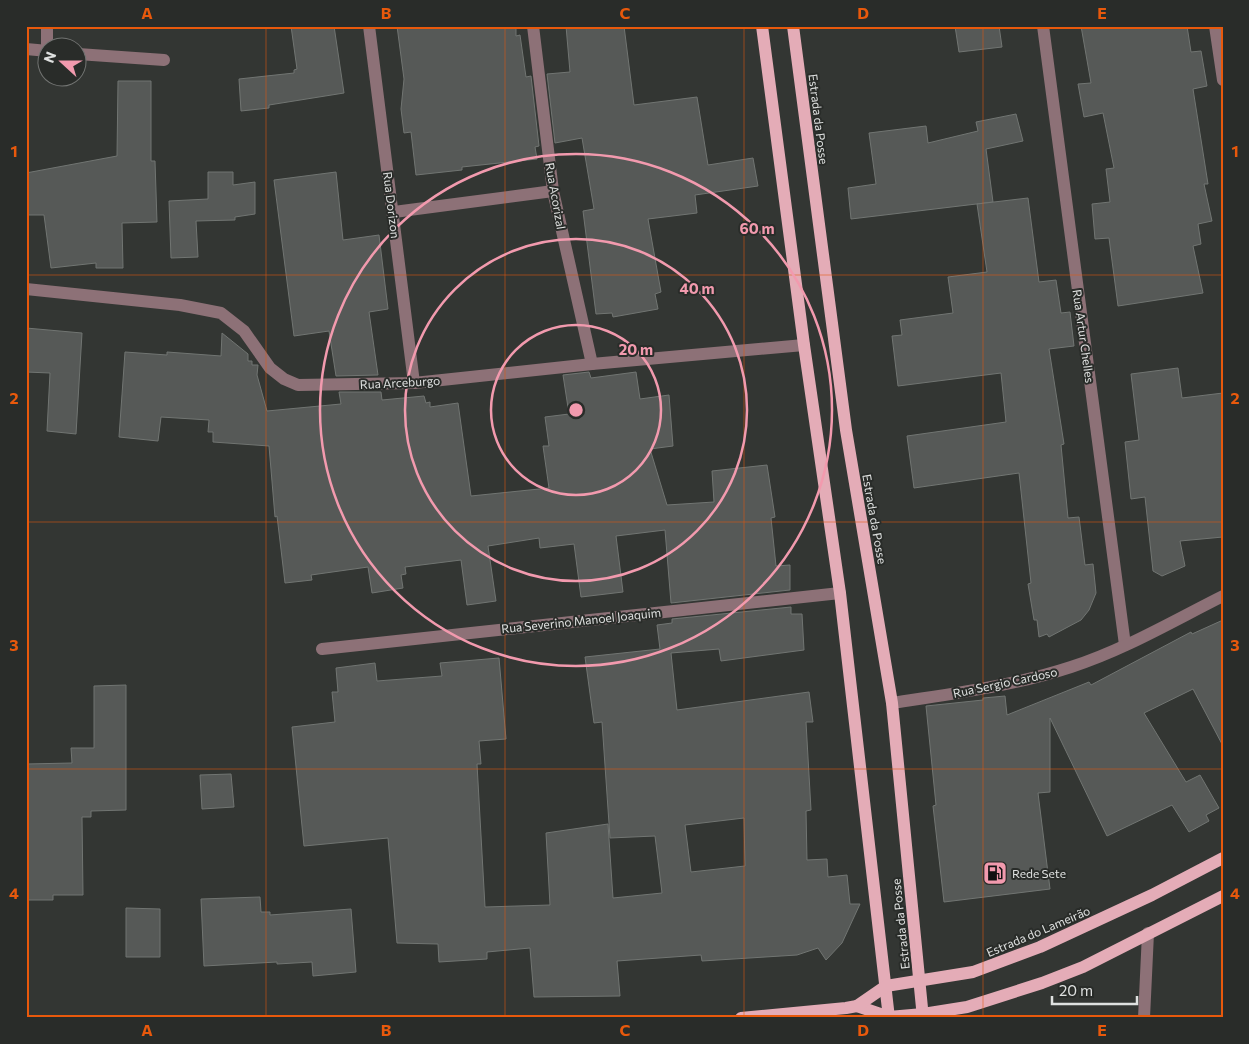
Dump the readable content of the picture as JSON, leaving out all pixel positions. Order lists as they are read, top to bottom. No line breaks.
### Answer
{"streets":{"main road":["Estrada da Posse","Estrada do Lameirão"],"street":["Rua Acorizal","Rua Dorizon","Rua Artur Chelles","Rua Arceburgo","Rua Severino Manoel Joaquim","Rua Sergio Cardoso"]},"crossings":[["Estrada da Posse","Rua Arceburgo"],["Estrada da Posse","Rua Severino Manoel Joaquim"],["Estrada da Posse","Rua Sergio Cardoso"],["Estrada da Posse","Estrada do Lameirão"],["Rua Acorizal","Rua Arceburgo"],["Rua Dorizon","Rua Arceburgo"],["Rua Artur Chelles","Rua Sergio Cardoso"]],"places":{"fuel station":["Rede Sete"]},"scale_bar":"20 m","north":"left","grid":{"columns":["A","B","C","D","E"],"rows":["1","2","3","4"]},"rings":["60 m","40 m","20 m"]}
